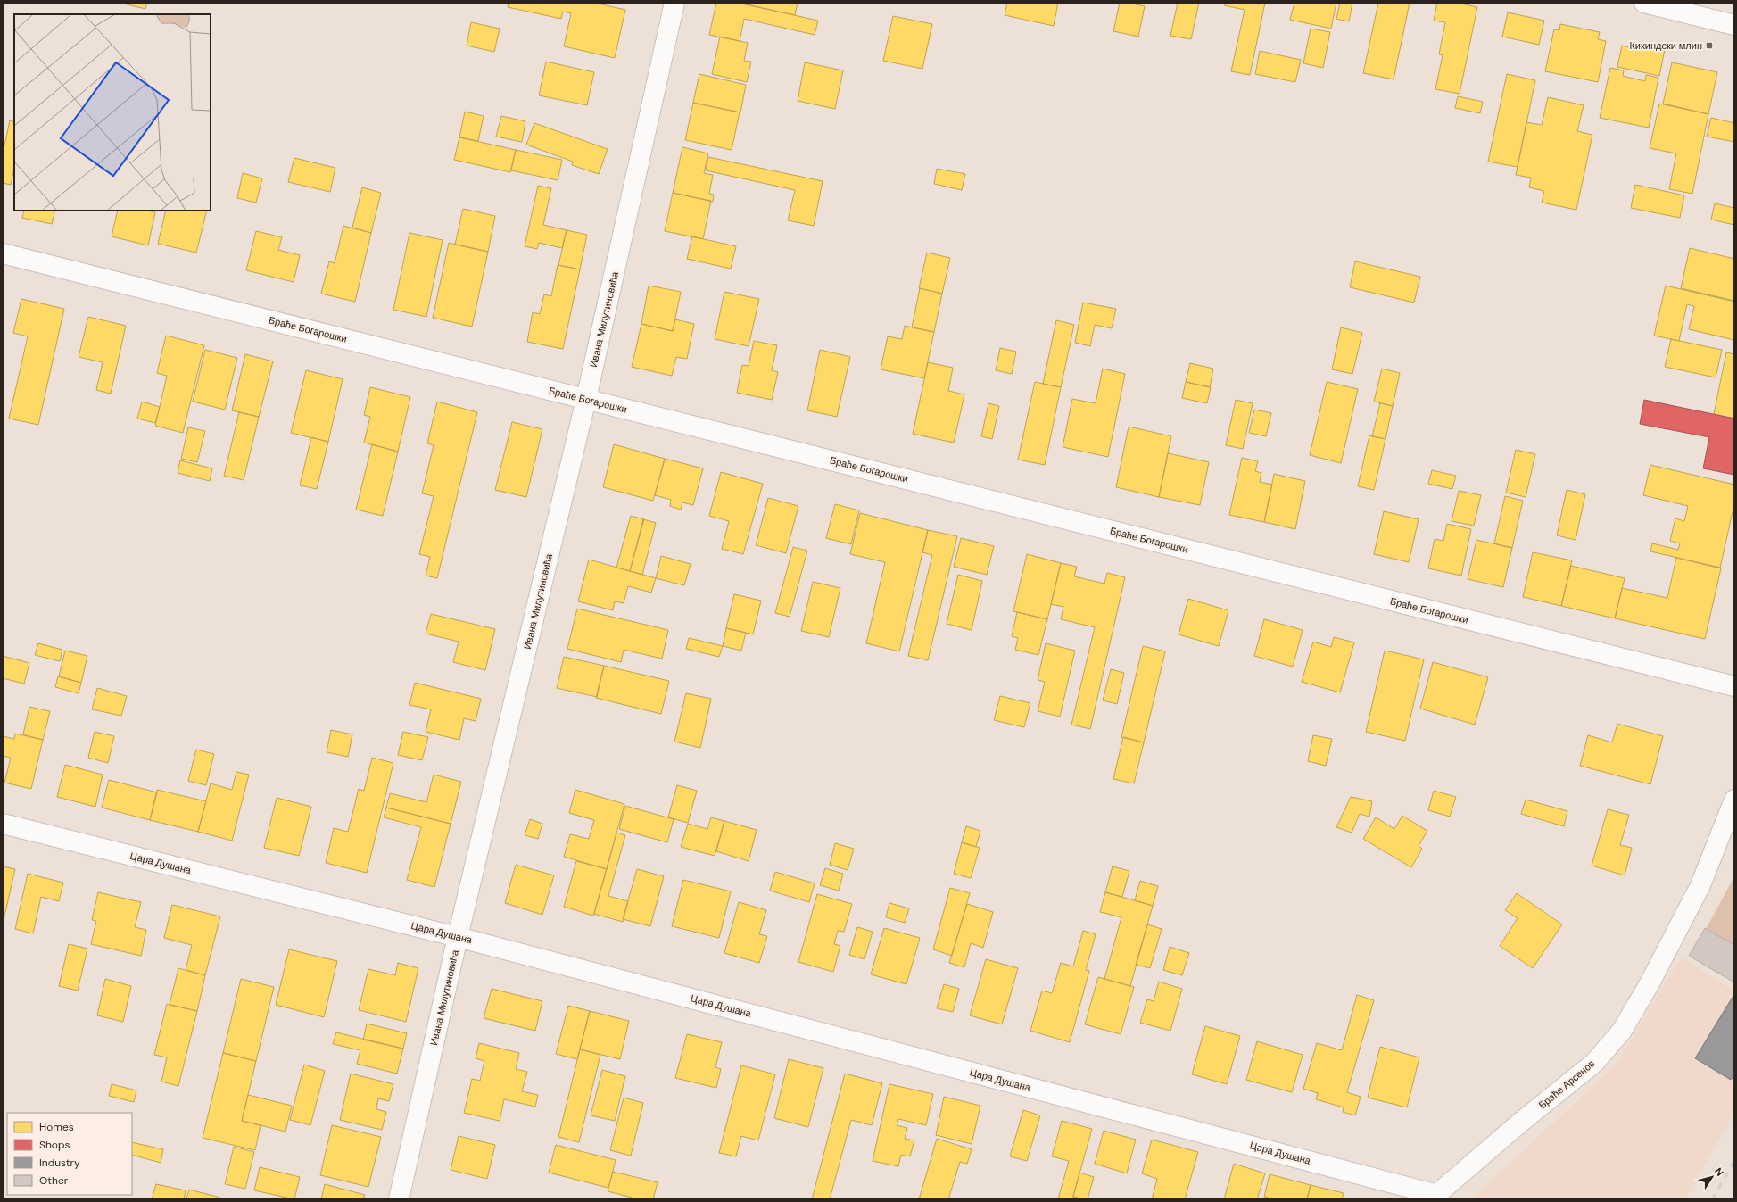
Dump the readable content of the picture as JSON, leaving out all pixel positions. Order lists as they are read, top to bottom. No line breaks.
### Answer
{"streets":{"street":["Ивана Милутиновића","Браће Богарошки","Цара Душана","Браће Арсенов"]},"crossings":[["Ивана Милутиновића","Браће Богарошки"],["Ивана Милутиновића","Цара Душана"],["Цара Душана","Браће Арсенов"]],"places":{"transit":["Кикиндски млин"]},"legend":["Homes","Shops","Industry","Other"],"north":"top right"}
